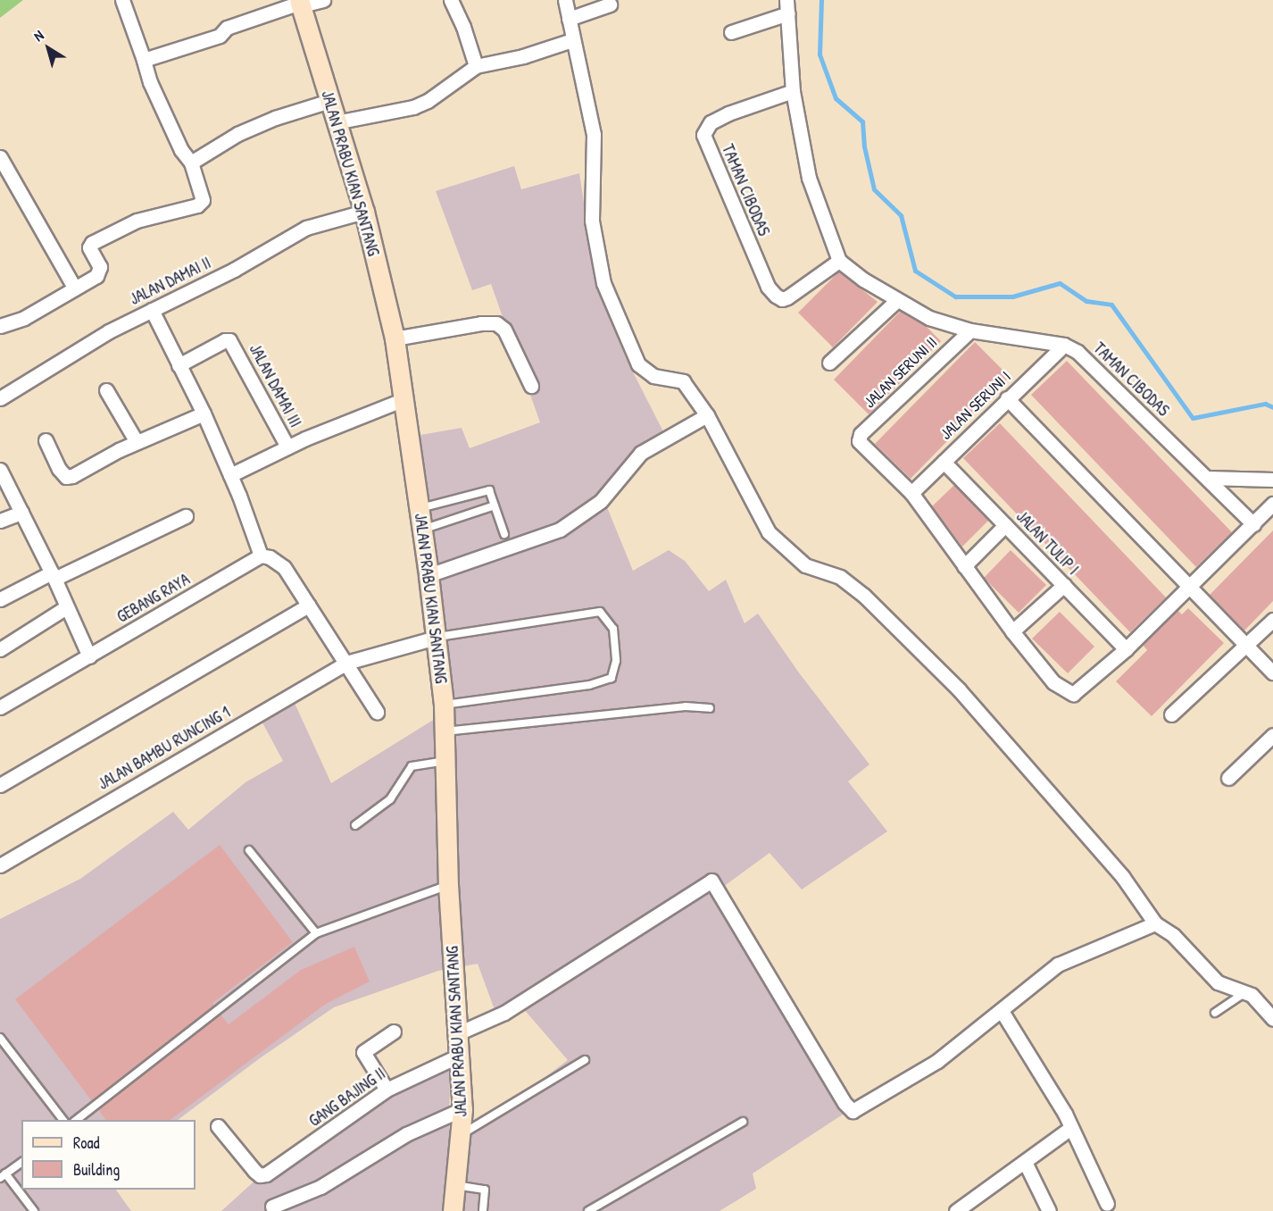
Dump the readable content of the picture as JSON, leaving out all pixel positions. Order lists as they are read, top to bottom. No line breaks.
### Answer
{"streets":{"main road":["JALAN PRABU KIAN SANTANG"],"street":["TAMAN CIBODAS","JALAN DAMAI II","JALAN SERUNI II","JALAN DAMAI III","JALAN SERUNI I","JALAN TULIP I","GEBANG RAYA","JALAN BAMBU RUNCING 1","GANG BAJING II"]},"crossings":[["JALAN PRABU KIAN SANTANG","JALAN DAMAI II"],["JALAN PRABU KIAN SANTANG","JALAN DAMAI III"],["JALAN PRABU KIAN SANTANG","GANG BAJING II"],["TAMAN CIBODAS","JALAN SERUNI II"],["TAMAN CIBODAS","JALAN SERUNI I"],["JALAN SERUNI II","JALAN SERUNI I"],["JALAN SERUNI I","JALAN TULIP I"]],"legend":["Road","Building"],"north":"top left"}
